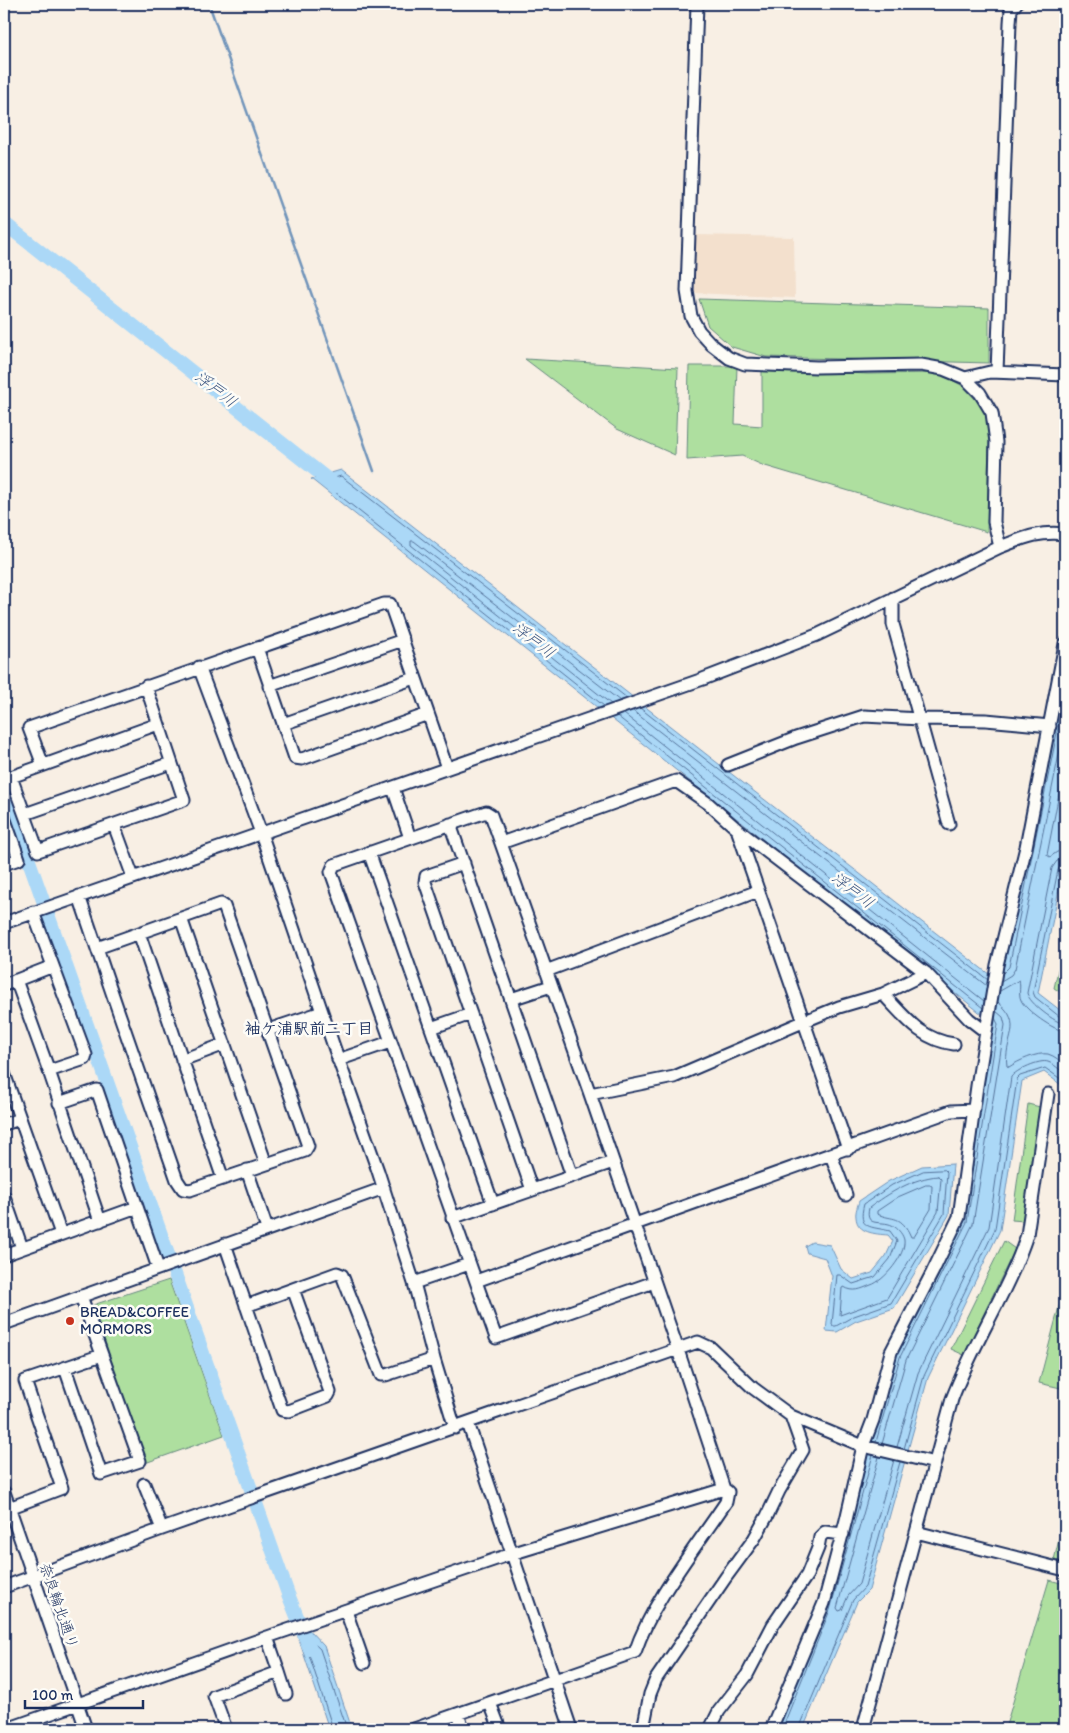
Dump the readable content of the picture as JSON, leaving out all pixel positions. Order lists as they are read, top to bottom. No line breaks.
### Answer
{"streets":{"street":["奈良輪北通り"]},"districts":["袖ケ浦駅前二丁目"],"water":["浮戸川"],"places":["BREAD&COFFEE MORMORS"],"scale_bar":"100 m"}
